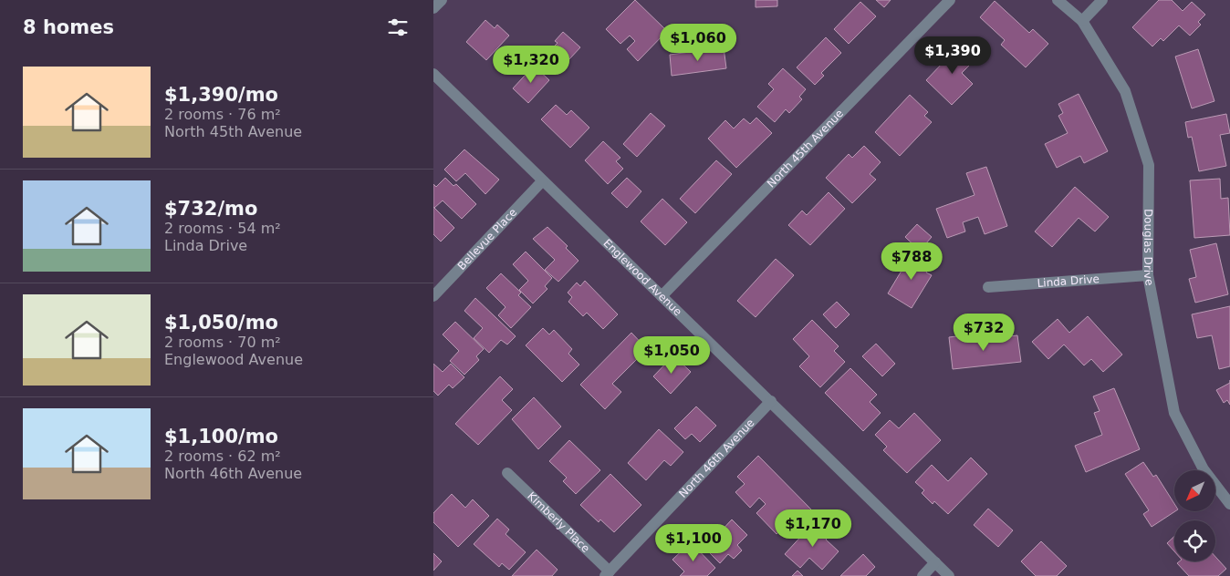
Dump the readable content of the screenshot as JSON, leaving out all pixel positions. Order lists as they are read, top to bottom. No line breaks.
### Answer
{"streets":{"street":["North 45th Avenue","Bellevue Place","Douglas Drive","Englewood Avenue","Linda Drive","North 46th Avenue","Kimberly Place"]},"crossings":[["North 45th Avenue","Englewood Avenue"],["Bellevue Place","Englewood Avenue"],["Douglas Drive","Linda Drive"],["Englewood Avenue","North 46th Avenue"],["North 46th Avenue","Kimberly Place"]],"north":"bottom left","page":{"heading":"8 homes","price":["$1,060","$1,390","$1,320","$788","$732","$1,050","$1,170","$1,100"],"list":[{"name":"$1,390/mo","note":"2 rooms · 76 m² · North 45th Avenue"},{"name":"$732/mo","note":"2 rooms · 54 m² · Linda Drive"},{"name":"$1,050/mo","note":"2 rooms · 70 m² · Englewood Avenue"},{"name":"$1,100/mo","note":"2 rooms · 62 m² · North 46th Avenue"}]}}
